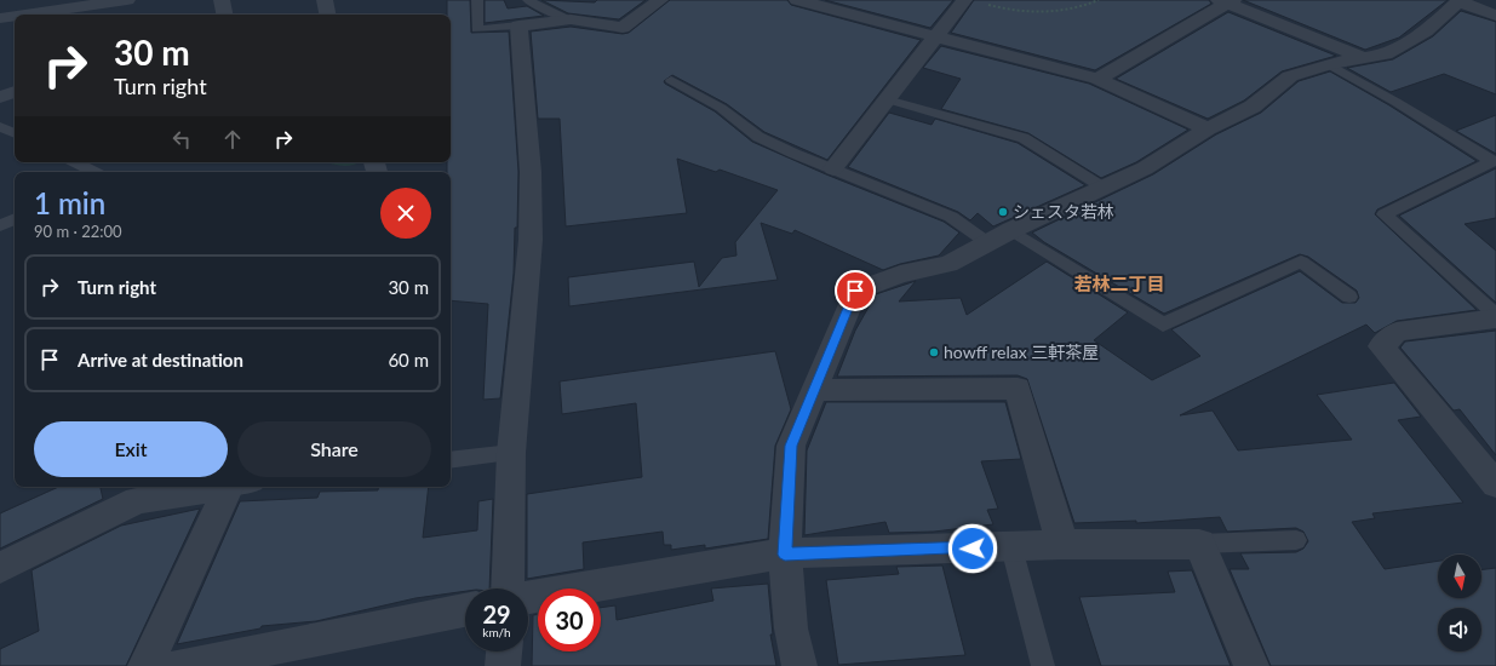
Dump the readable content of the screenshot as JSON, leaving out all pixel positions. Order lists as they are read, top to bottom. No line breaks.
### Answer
{"districts":["若林二丁目"],"places":["シェスタ若林","howff relax 三軒茶屋"],"north":"bottom","page":{"turn":["30 m","Turn right"],"heading":["1 min","90 m · 22:00"],"list":[{"name":"Turn right","value":"30 m"},{"name":"Arrive at destination","value":"60 m"}],"buttons":["Exit","Share"],"speed":"29 km/h","limit":"30"}}
